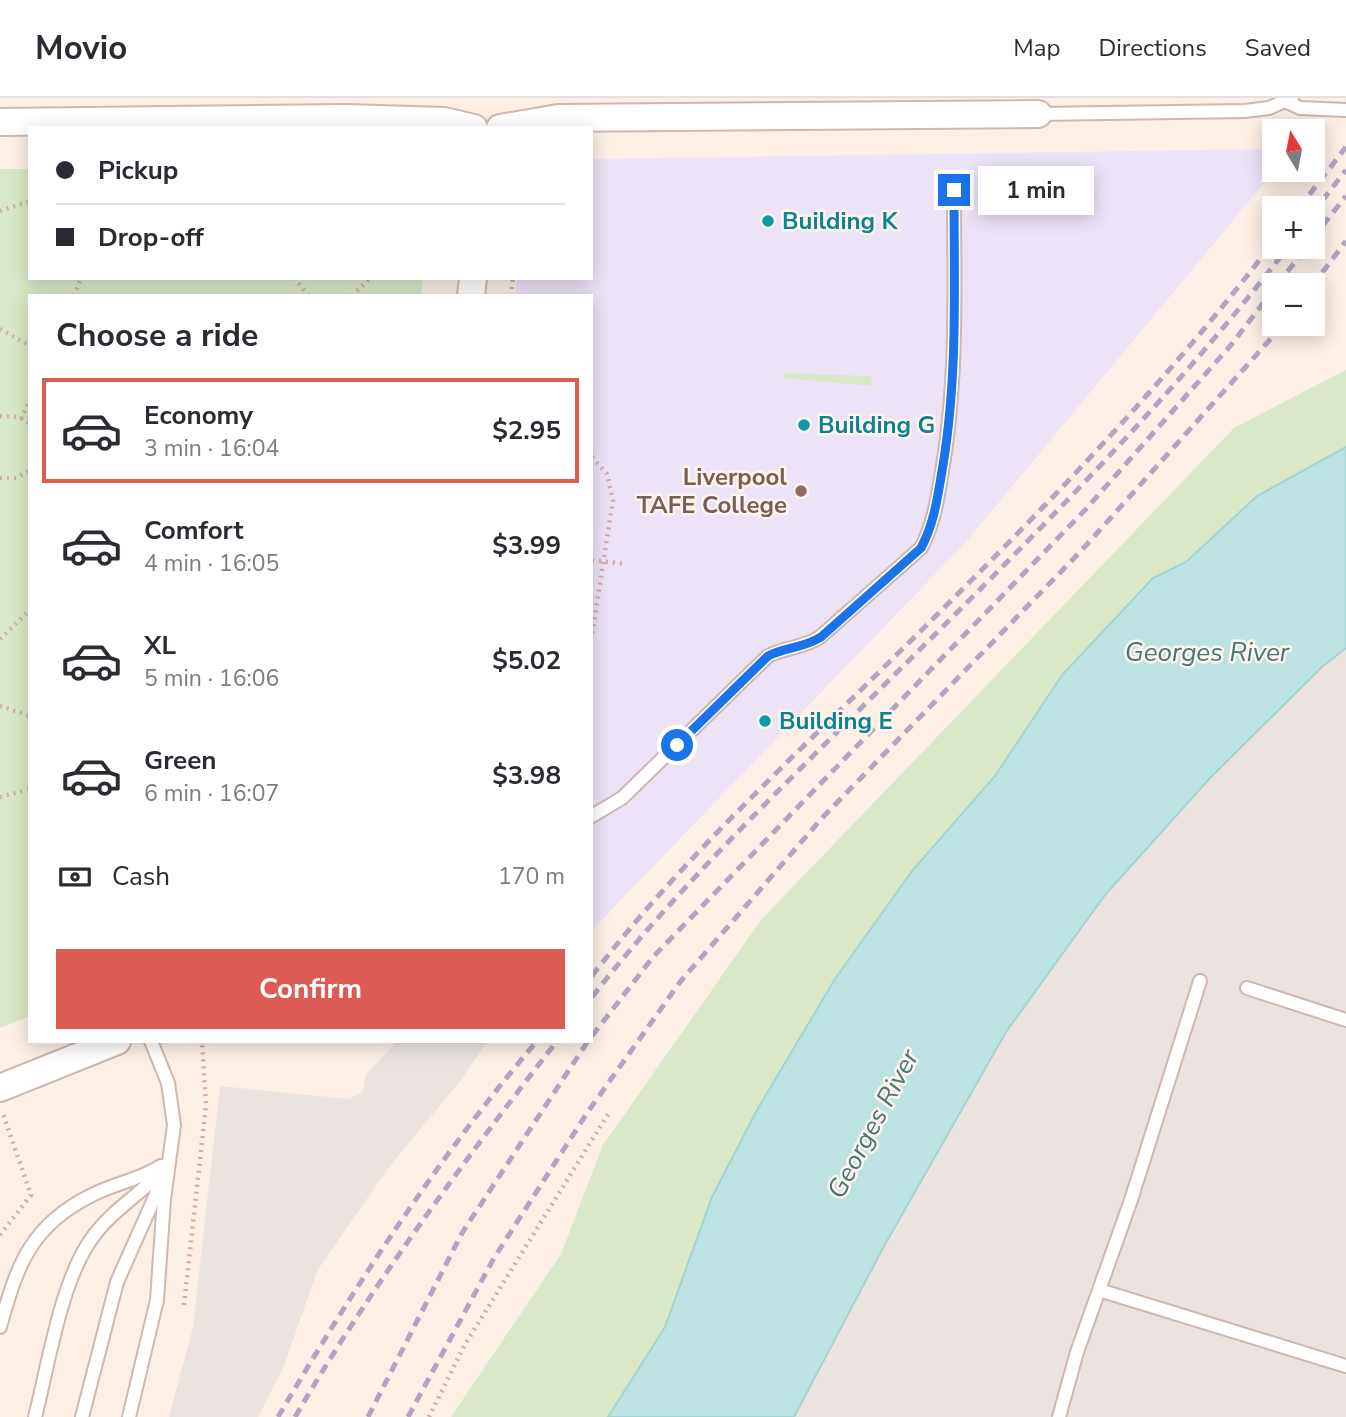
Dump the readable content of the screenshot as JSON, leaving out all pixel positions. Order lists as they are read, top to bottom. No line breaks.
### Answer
{"water":["Georges River"],"places":["Building K","Building G","Liverpool TAFE College","Building E"],"north":"top","page":{"header":"Movio","nav":["Map","Directions","Saved"],"map_buttons":["+","−"],"banner":["Pickup","Drop-off"],"bubble":"1 min","heading":"Choose a ride","list":[{"name":"Economy","note":"3 min · 16:04","value":"$2.95"},{"name":"Comfort","note":"4 min · 16:05","value":"$3.99"},{"name":"XL","note":"5 min · 16:06","value":"$5.02"},{"name":"Green","note":"6 min · 16:07","value":"$3.98"}],"pay":["Cash","170 m"],"buttons":"Confirm"}}
